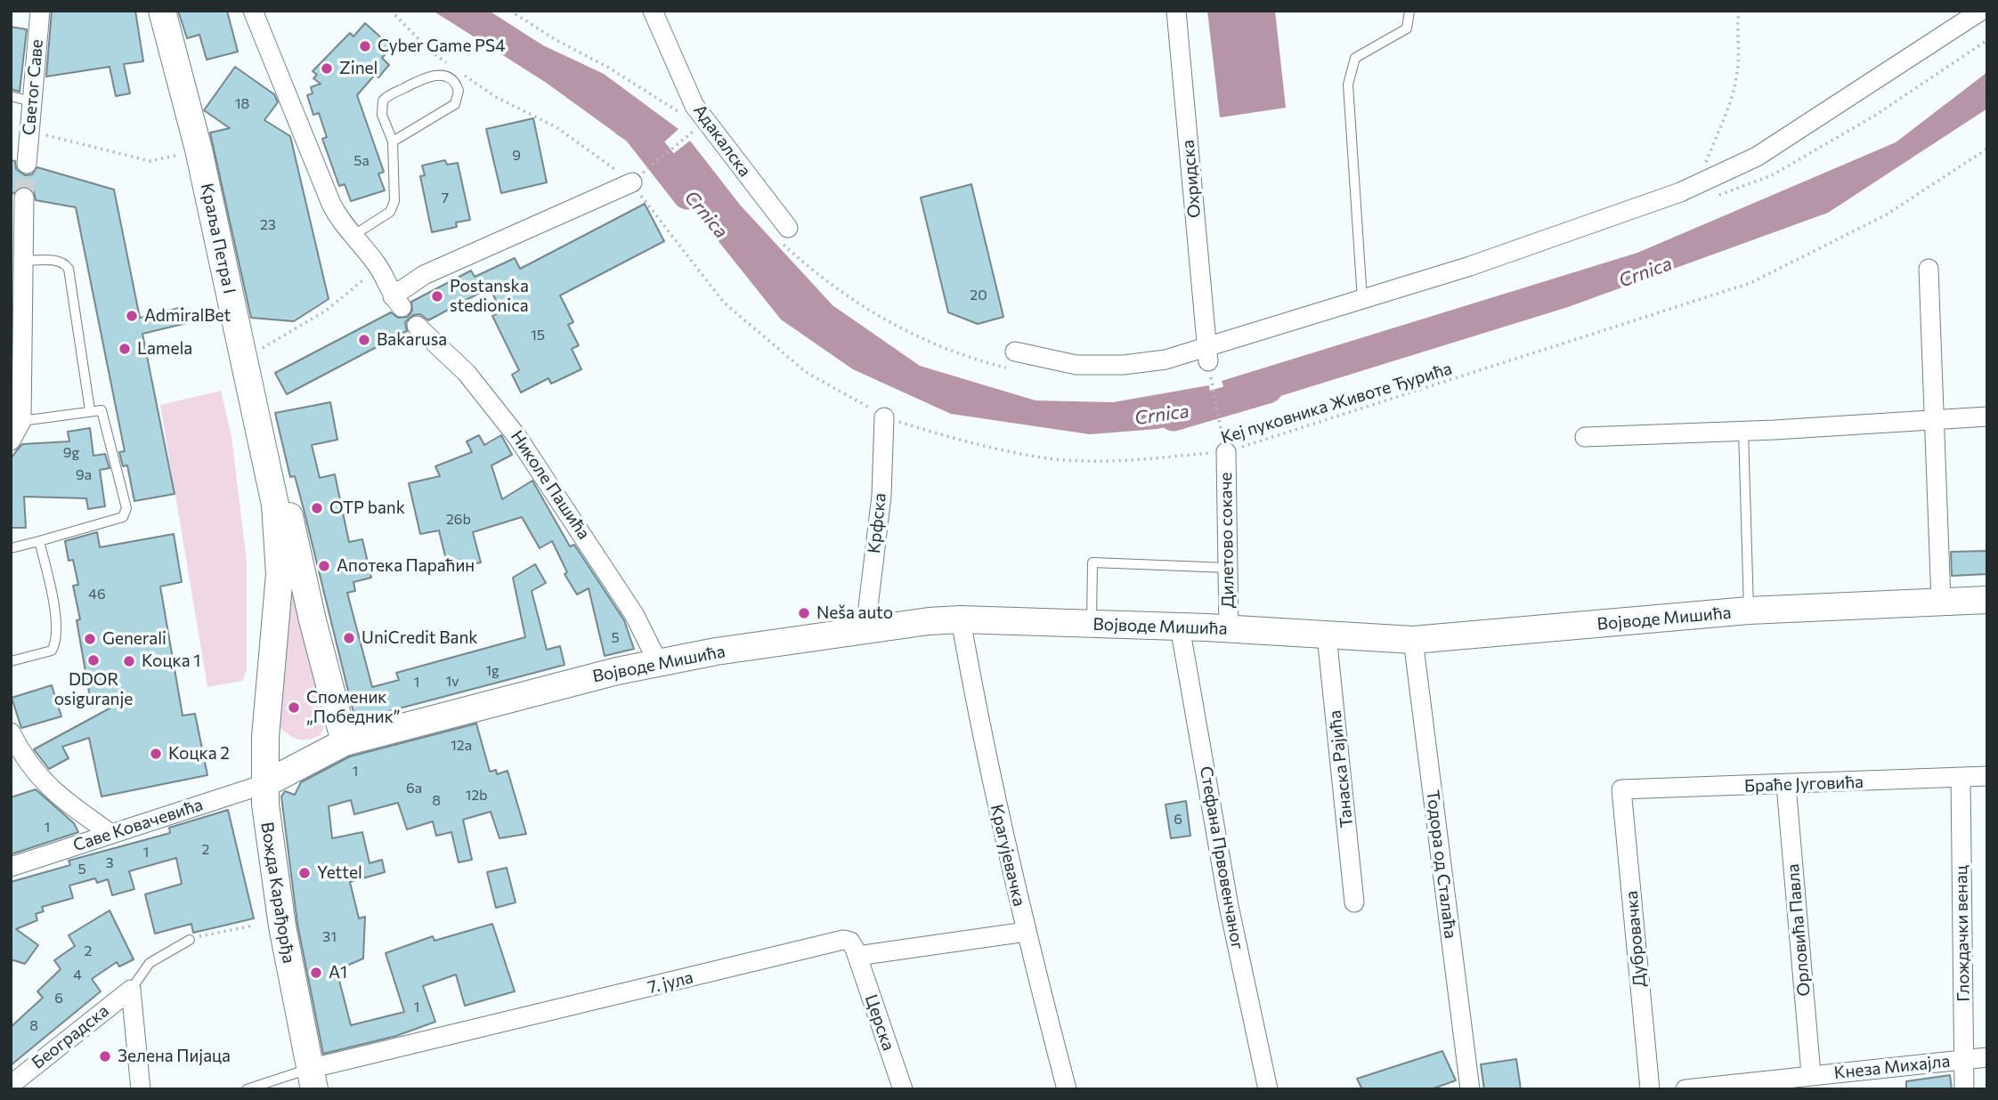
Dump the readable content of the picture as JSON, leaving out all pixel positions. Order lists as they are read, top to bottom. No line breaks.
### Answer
{"streets":{"main road":["Краља Петра I","Војводе Мишића","Вожда Карађорђа"],"street":["Светог Саве","Адакалска","Охридска","Николе Пашића","Крфска","Дилетово сокаче","Танаска Рајића","Браће Југовића","Саве Ковачевића","Крагујевачка","Стефана Првовенчаног","Тодора од Сталаћа","Орловића Павла","Глождачки венац","Дубровачка","7. јула","Церска","Београдска","Кнеза Михајла"],"path":["Кеј пуковника Животе Ђурића"]},"crossings":[["Краља Петра I","Војводе Мишића"],["Краља Петра I","Саве Ковачевића"],["Краља Петра I","Вожда Карађорђа"],["Кеј пуковника Животе Ђурића","Крфска"],["Кеј пуковника Животе Ђурића","Дилетово сокаче"],["Николе Пашића","Војводе Мишића"],["Крфска","Војводе Мишића"],["Дилетово сокаче","Војводе Мишића"],["Војводе Мишића","Танаска Рајића"],["Војводе Мишића","Крагујевачка"],["Војводе Мишића","Стефана Првовенчаног"],["Војводе Мишића","Тодора од Сталаћа"],["Браће Југовића","Орловића Павла"],["Браће Југовића","Глождачки венац"],["Браће Југовића","Дубровачка"],["Саве Ковачевића","Вожда Карађорђа"],["Вожда Карађорђа","7. јула"],["Орловића Павла","Кнеза Михајла"],["Глождачки венац","Кнеза Михајла"],["7. јула","Церска"]],"water":["Crnica"],"places":["Cyber Game PS4","Zinel","Postanska stedionica","AdmiralBet","Bakarusa","Lamela","OTP bank","Апотека Параћин","Neša auto","UniCredit Bank","Generali","DDOR osiguranje","Коцка 1","Споменик „Победник”","Коцка 2","Yettel","A1","Зелена Пијаца"],"house_numbers":["18","9","5a","7","23","20","15","9g","9a","26b","46","5","1g","1v","1","12a","1","6a","12b","8","6","1","2","1","3","5","31","2","4","6","1","8"]}
